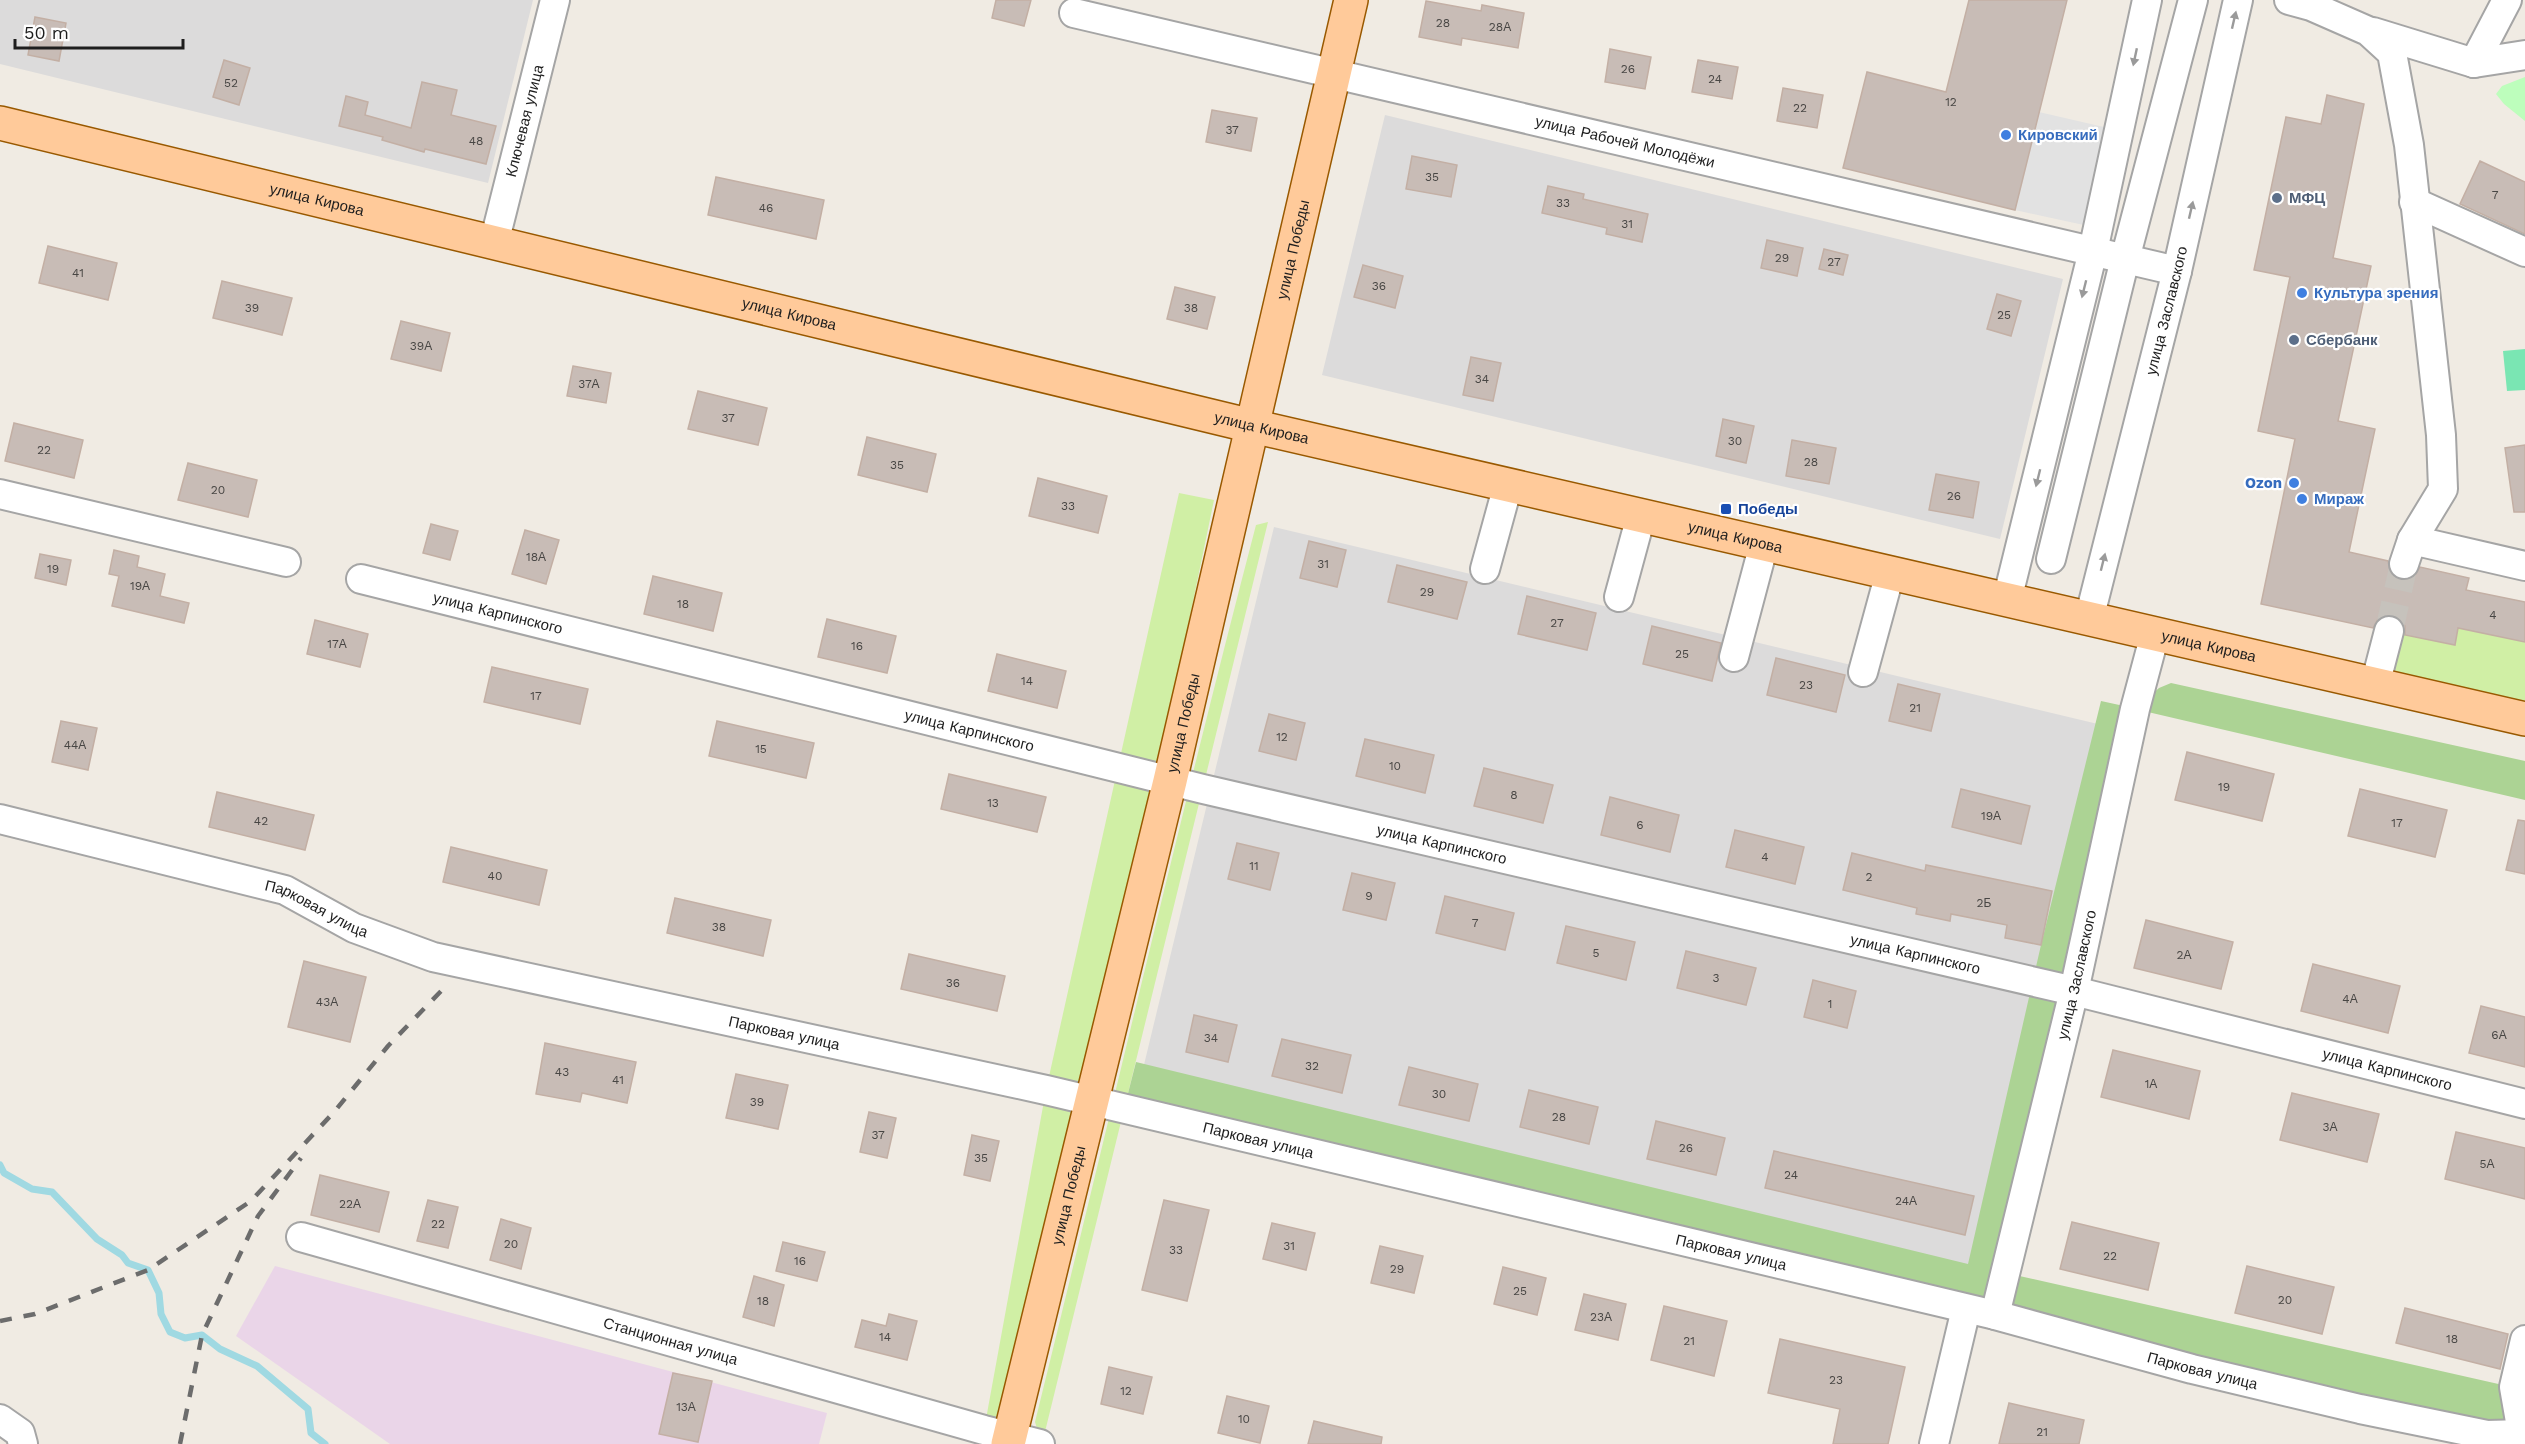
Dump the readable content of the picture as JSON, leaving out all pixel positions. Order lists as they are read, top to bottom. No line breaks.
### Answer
{"streets":{"main road":["улица Кирова","улица Победы"],"street":["Ключевая улица","улица Рабочей Молодёжи","улица Заславского","улица Карпинского","Парковая улица","Станционная улица"]},"crossings":[["Ключевая улица","улица Кирова"],["улица Рабочей Молодёжи","улица Победы"],["улица Рабочей Молодёжи","улица Заславского"],["улица Кирова","улица Победы"],["улица Кирова","улица Заславского"],["улица Победы","улица Карпинского"],["улица Победы","Парковая улица"],["улица Победы","Станционная улица"],["улица Заславского","улица Карпинского"],["улица Заславского","Парковая улица"]],"places":{"other":["Кировский","МФЦ","Культура зрения","Сбербанк","Ozon","Мираж"],"transit":["Победы"]},"house_numbers":["28","28А","26","24","52","12","22","37","48","35","7","33","46","31","29","27","41","36","39","38","25","39А","34","37А","37","30","22","28","35","20","26","33","18А","31","19","19А","29","18","4","27","17А","16","25","14","23","17","21","12","44А","15","10","19","8","13","19А","42","17","6","4","11","40","2","9","2Б","7","38","5","2А","3","36","4А","43А","1","6А","34","32","43","41","1А","30","39","28","3А","37","26","35","5А","24","24А","22А","22","20","31","33","22","16","29","25","20","18","23А","14","18","21","23","12","13А","10","21"],"scale_bar":"50 m"}
